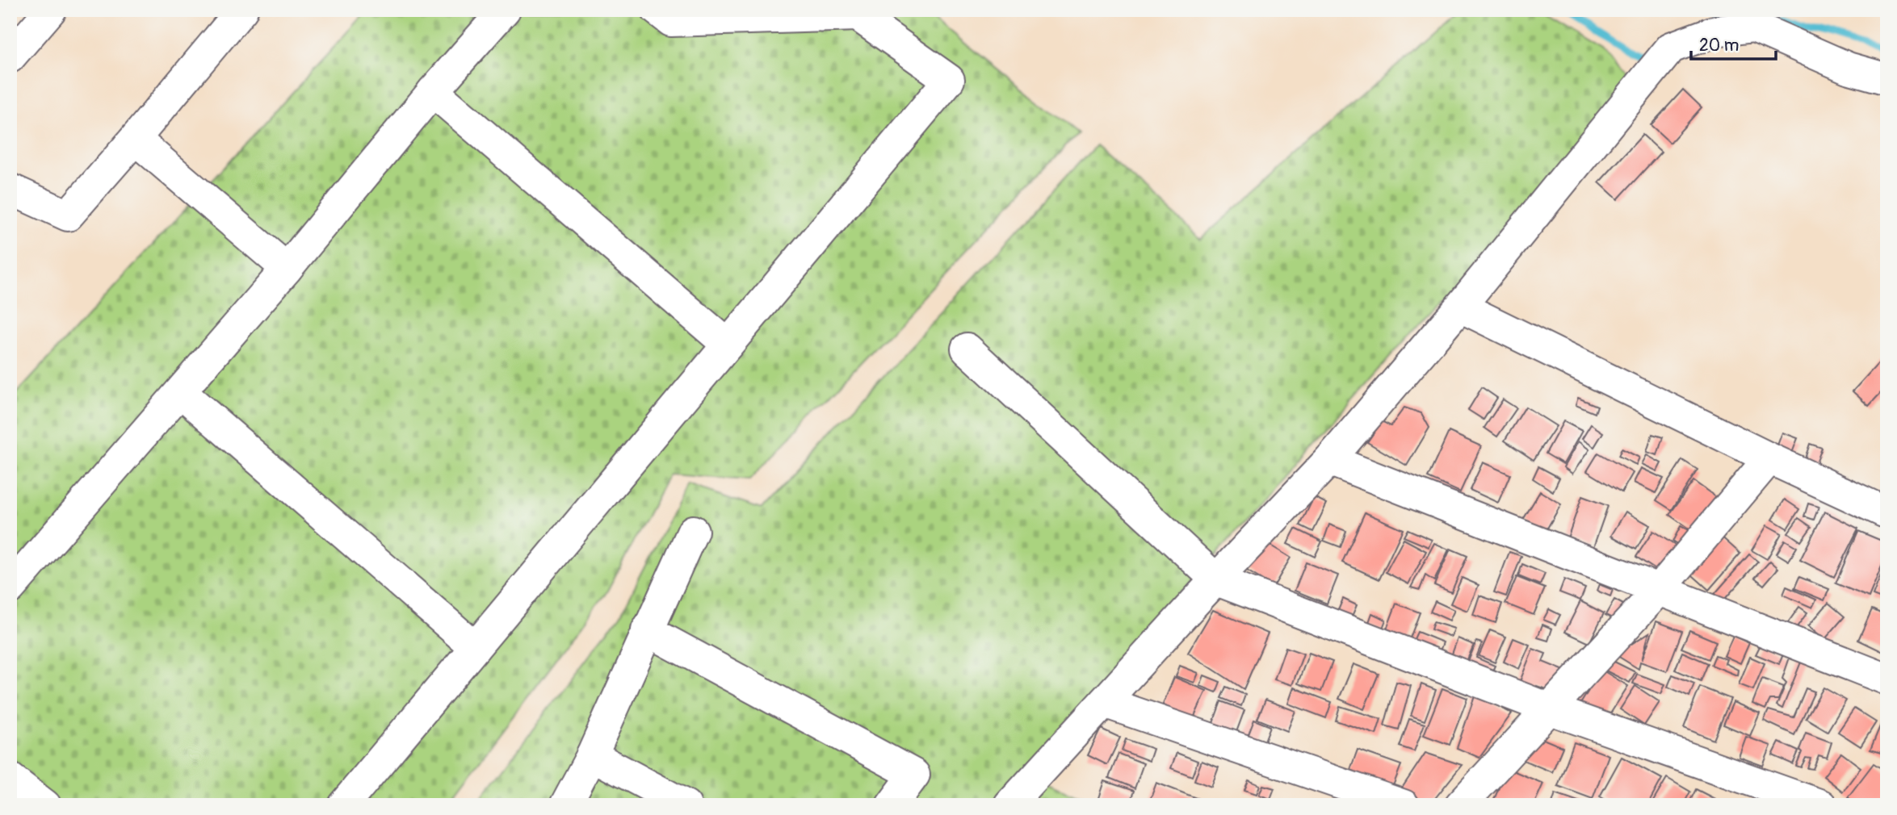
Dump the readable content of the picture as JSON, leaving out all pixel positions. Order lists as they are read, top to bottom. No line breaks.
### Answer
{"scale_bar":"20 m"}
